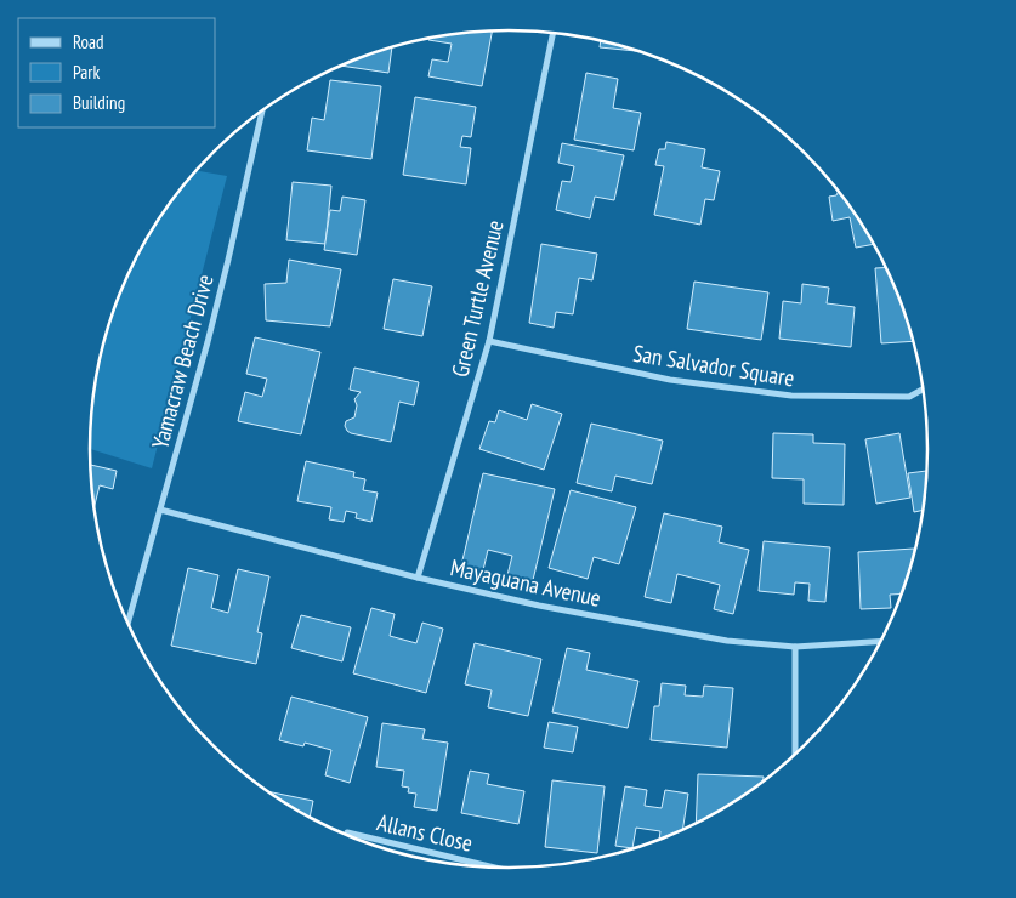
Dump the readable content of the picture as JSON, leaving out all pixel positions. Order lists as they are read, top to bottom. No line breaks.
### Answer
{"streets":{"street":["Green Turtle Avenue","Yamacraw Beach Drive","San Salvador Square","Mayaguana Avenue","Allans Close"]},"crossings":[["Green Turtle Avenue","San Salvador Square"],["Green Turtle Avenue","Mayaguana Avenue"],["Yamacraw Beach Drive","Mayaguana Avenue"]],"legend":["Road","Park","Building"]}
